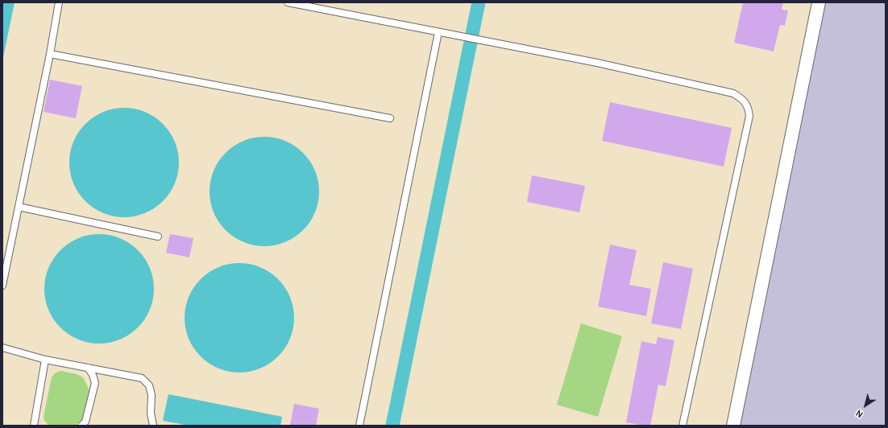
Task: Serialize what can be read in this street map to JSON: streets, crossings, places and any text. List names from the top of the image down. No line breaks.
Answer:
{"north":"bottom left"}
